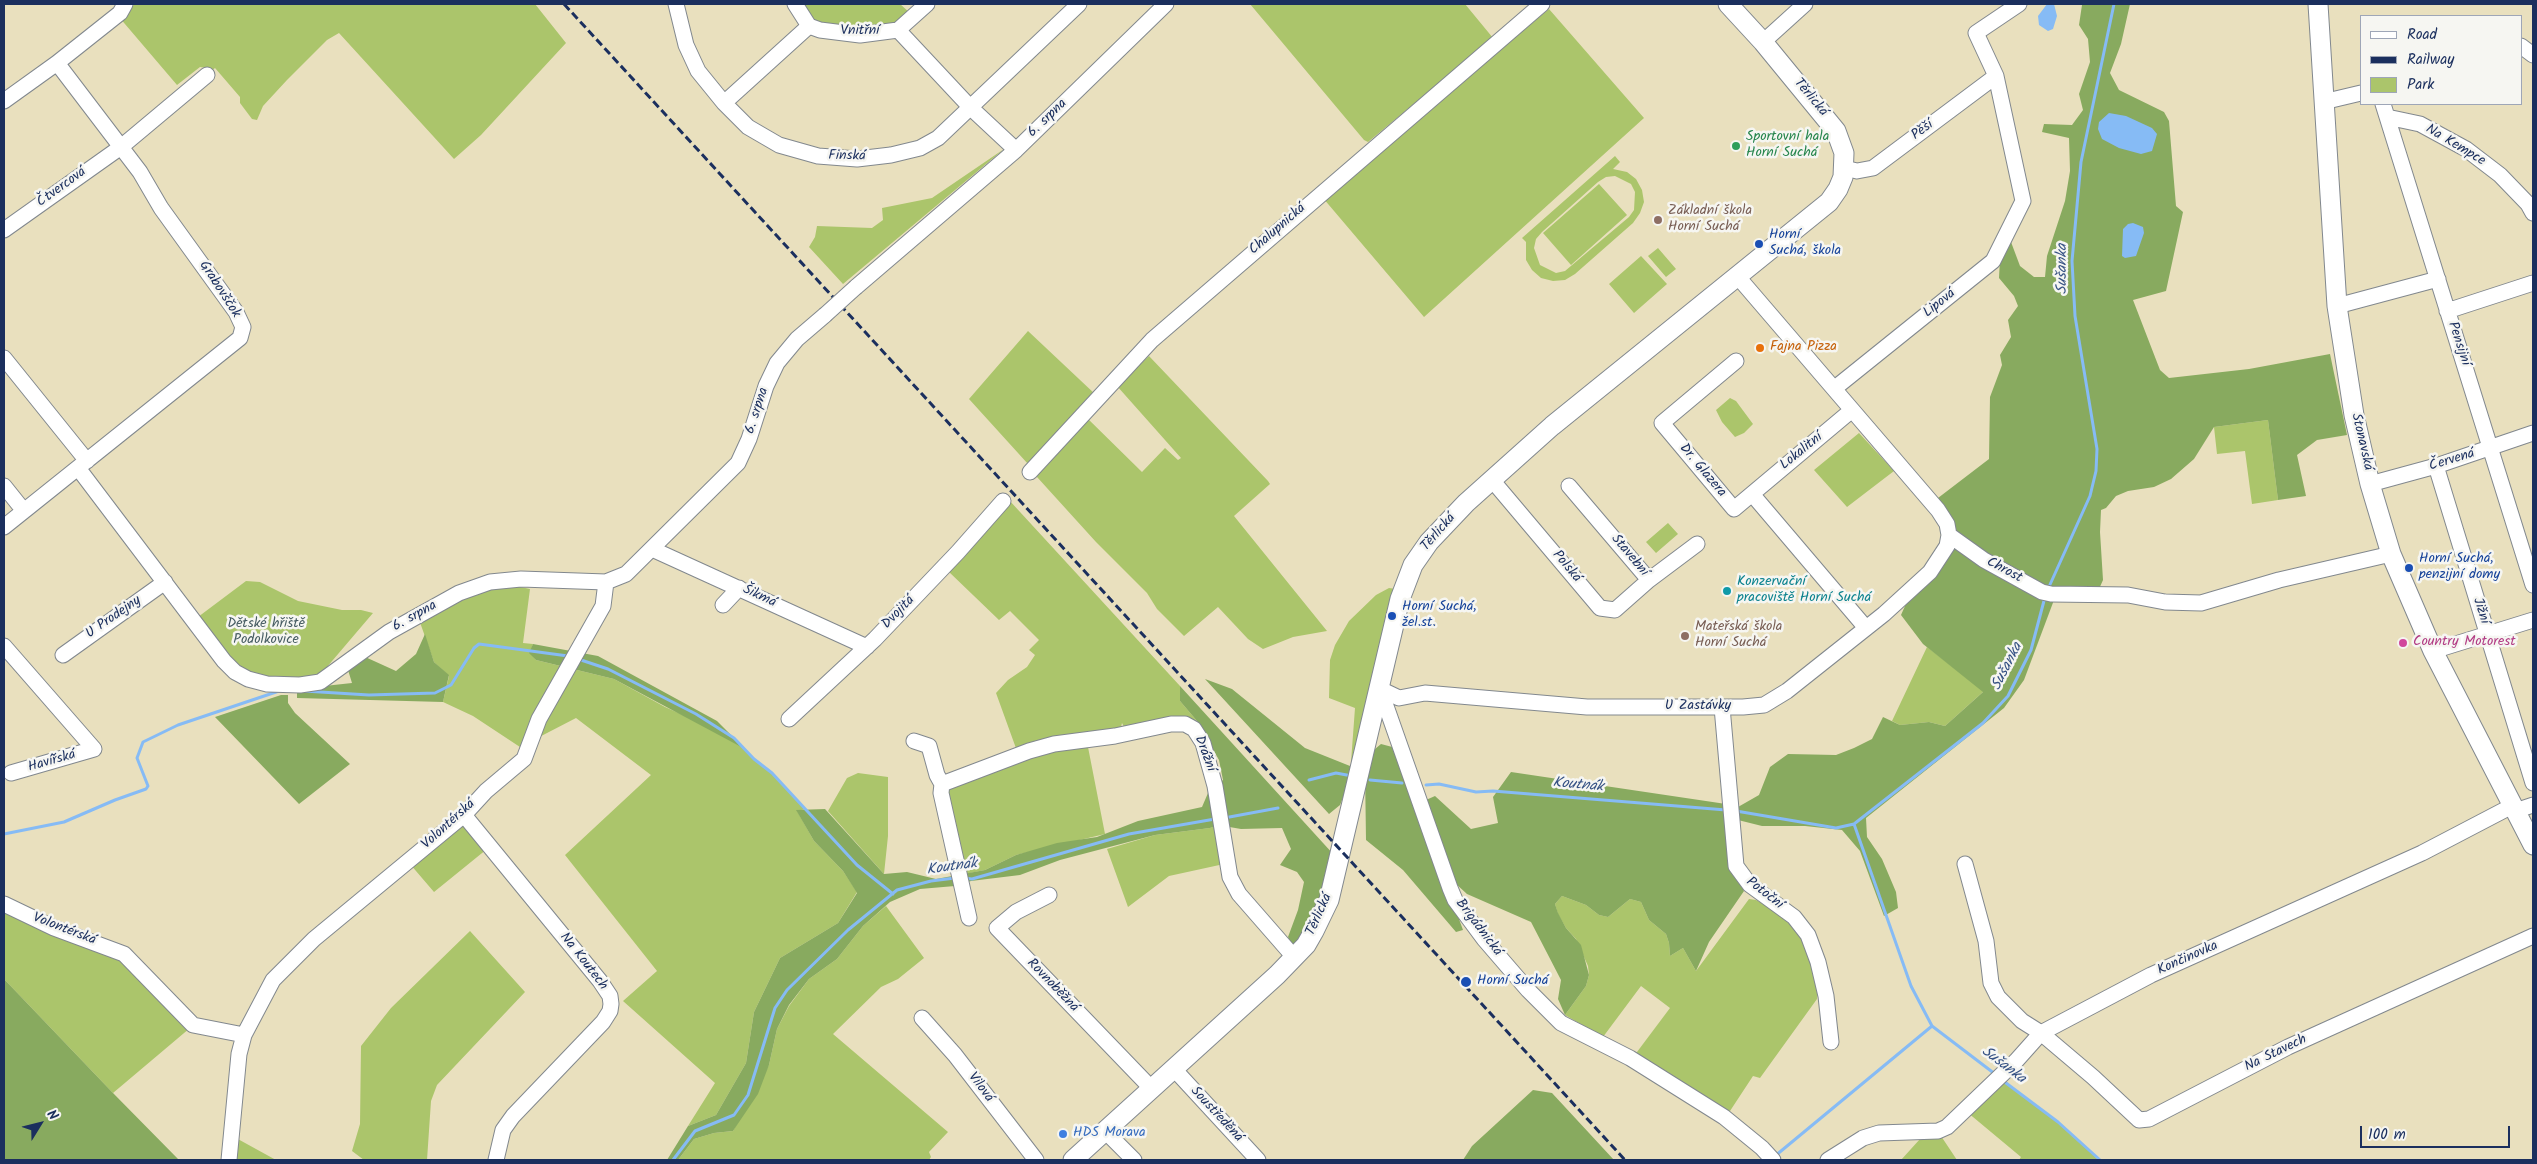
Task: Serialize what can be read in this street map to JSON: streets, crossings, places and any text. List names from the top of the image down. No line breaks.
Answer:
{"streets":{"main road":["Těrlická","Stonavská"],"street":["Vnitřní","6. srpna","Pěší","Na Kempce","Finská","Čtvercová","Chalupnická","Grabovščok","Lipová","Pensijní","Lokalitní","Červená","Dr. Glazera","Stavební","Polská","Chrost","Šikmá","Jižní","Dvojitá","U Prodejny","U Zastávky","Drážní","Havířská","Volontérská","Potoční","Brigádnická","Končinovka","Na Koutech","Rovnoběžná","Na Stavech","Vilová","Soustředěná"]},"crossings":[["Těrlická","Pěší"],["Těrlická","Polská"],["Těrlická","U Zastávky"],["Těrlická","Drážní"],["Těrlická","Brigádnická"],["Těrlická","Rovnoběžná"],["Těrlická","Soustředěná"],["6. srpna","Grabovščok"],["6. srpna","Šikmá"],["6. srpna","U Prodejny"],["6. srpna","Volontérská"],["Pěší","Lipová"],["Na Kempce","Pensijní"],["Čtvercová","Grabovščok"],["Pensijní","Červená"],["Stonavská","Červená"],["Stonavská","Chrost"],["Stonavská","Končinovka"],["Lokalitní","Dr. Glazera"],["Červená","Jižní"],["Stavební","Polská"],["Chrost","U Zastávky"],["Šikmá","Dvojitá"],["U Zastávky","Potoční"],["U Zastávky","Brigádnická"],["Volontérská","Na Koutech"],["Končinovka","Na Stavech"]],"water":["Sušanka","Koutnák"],"parks":["Dětské hřiště Podolkovice"],"places":["Sportovní hala Horní Suchá","Základní škola Horní Suchá","Horní Suchá, škola","Fajna Pizza","Horní Suchá, penzijní domy","Konzervační pracoviště Horní Suchá","Horní Suchá, žel.st.","Mateřská škola Horní Suchá","Country Motorest","Horní Suchá","HDS Morava"],"legend":["Road","Railway","Park"],"scale_bar":"100 m","north":"top right"}
